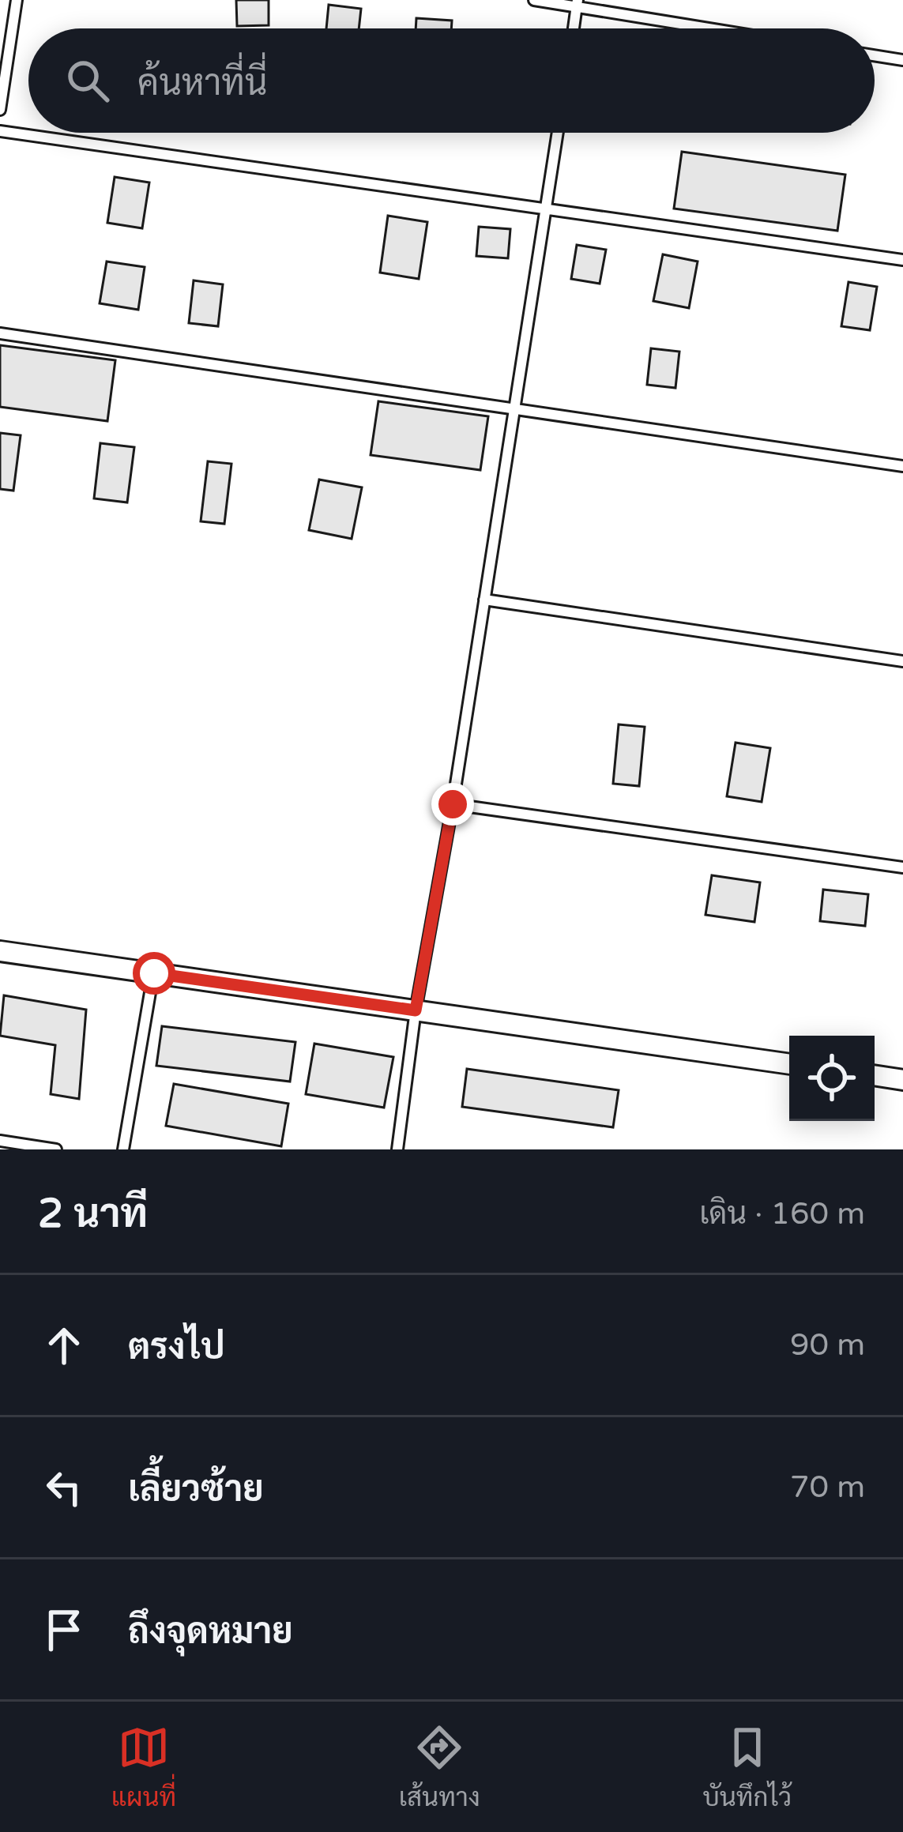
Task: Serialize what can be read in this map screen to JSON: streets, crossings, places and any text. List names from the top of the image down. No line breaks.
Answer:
{"page":{"search":"ค้นหาที่นี่","heading":["2 นาที","เดิน · 160 m"],"list":[["ตรงไป","90 m"],["เลี้ยวซ้าย","70 m"],"ถึงจุดหมาย"],"nav":["แผนที่","เส้นทาง","บันทึกไว้"]}}
